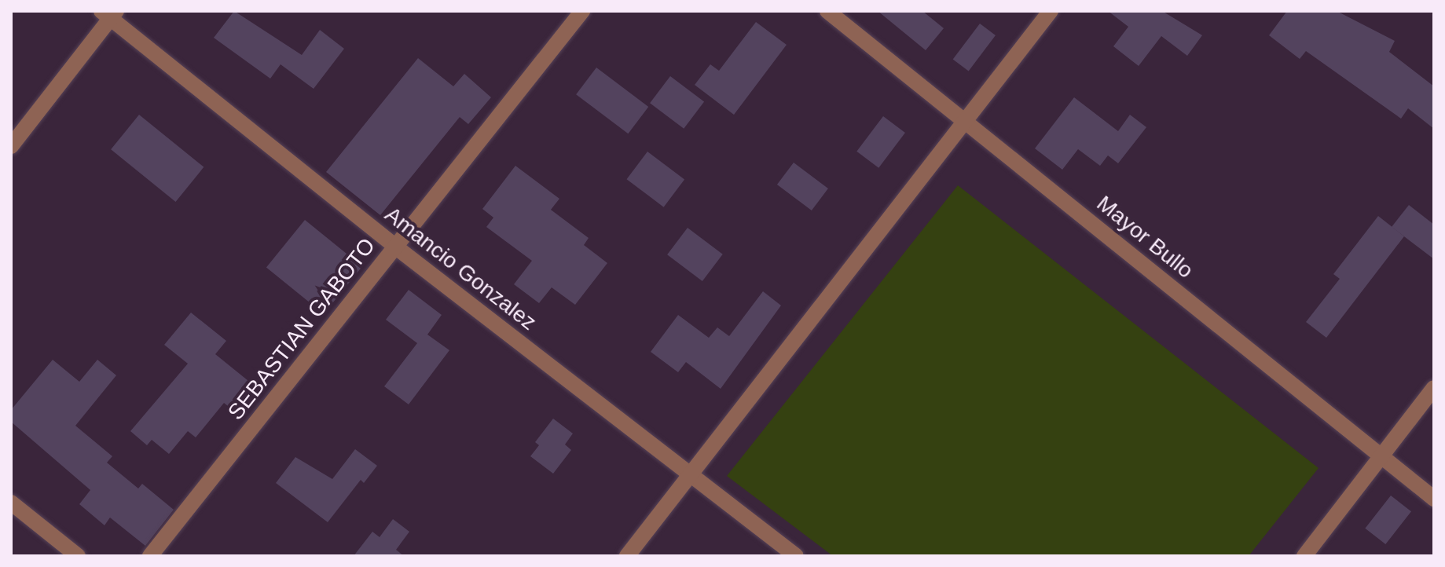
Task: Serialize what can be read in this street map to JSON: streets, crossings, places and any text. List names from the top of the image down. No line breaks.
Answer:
{"streets":{"street":["Mayor Bullo","Amancio Gonzalez","SEBASTIAN GABOTO"]},"crossings":[["Amancio Gonzalez","SEBASTIAN GABOTO"]]}
